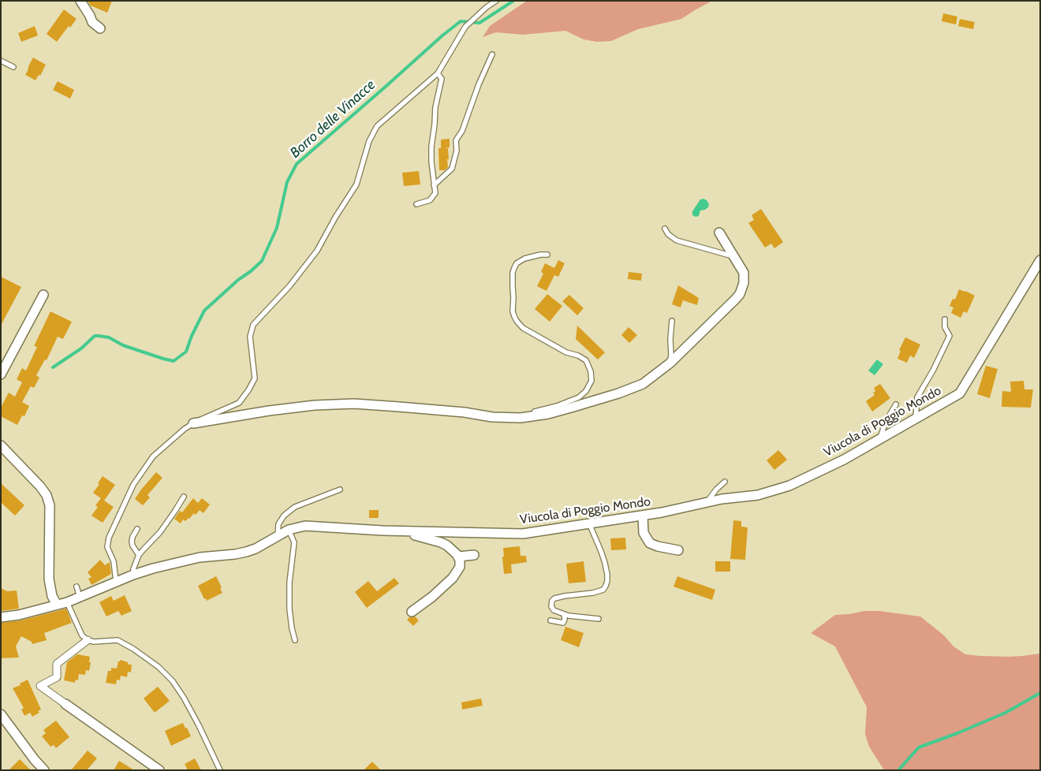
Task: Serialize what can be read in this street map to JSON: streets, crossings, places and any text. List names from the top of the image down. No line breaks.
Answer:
{"streets":{"street":["Viucola di Poggio Mondo"]},"water":["Borro delle Vinacce"]}
